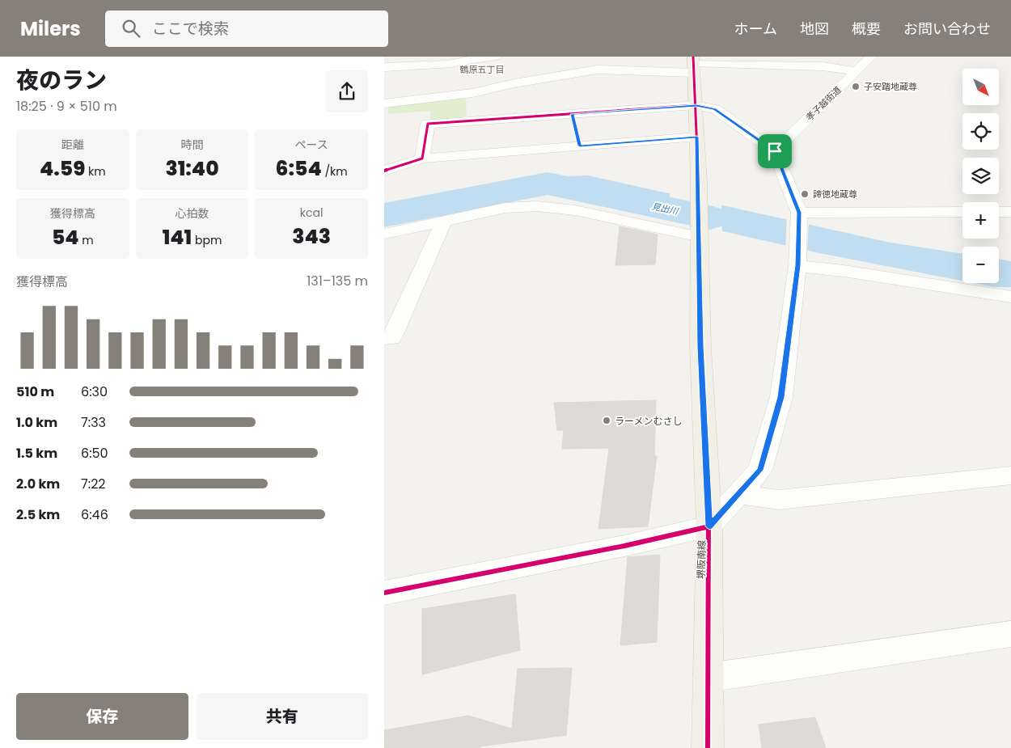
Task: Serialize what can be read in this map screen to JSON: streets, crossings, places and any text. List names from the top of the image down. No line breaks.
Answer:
{"streets":{"main road":["堺阪南線"],"street":["孝子越街道"]},"districts":["鶴原五丁目"],"water":["見出川"],"places":["子安踏地蔵尊","諦徳地蔵尊","ラーメンむさし"],"north":"bottom right","page":{"header":"Milers","search":"ここで検索","nav":["ホーム","地図","概要","お問い合わせ"],"heading":["夜のラン","18:25 · 9 × 510 m"],"map_buttons":["+","−"],"stats":[["距離","4.59 km"],["時間","31:40"],["ペース","6:54 /km"],["獲得標高","54 m"],["心拍数","141 bpm"],["kcal","343"]],"chart":["獲得標高","131–135 m"],"list":[{"name":"510 m","note":"6:30"},{"name":"1.0 km","note":"7:33"},{"name":"1.5 km","note":"6:50"},{"name":"2.0 km","note":"7:22"},{"name":"2.5 km","note":"6:46"}],"buttons":["保存","共有"]}}
